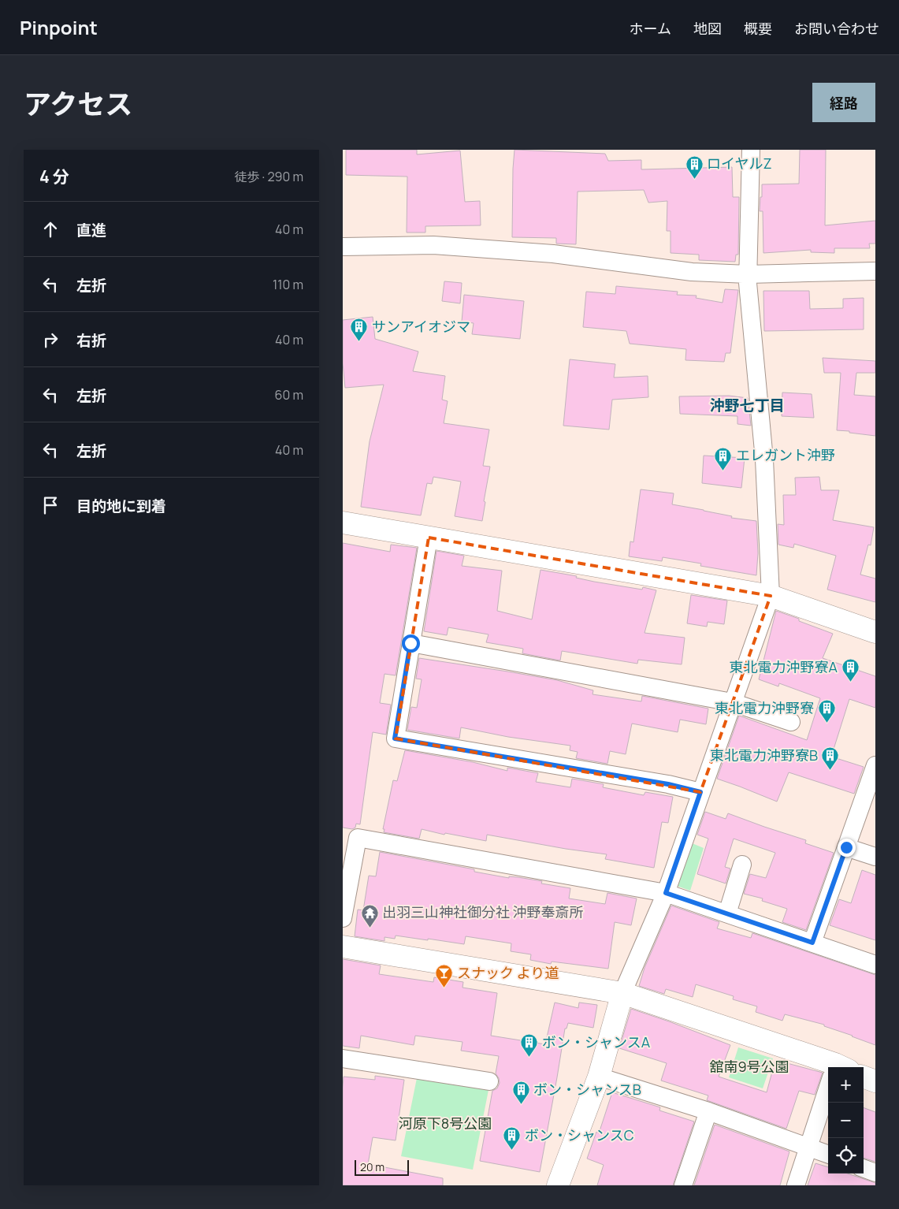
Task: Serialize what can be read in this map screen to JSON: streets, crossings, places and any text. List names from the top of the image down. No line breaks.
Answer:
{"districts":["沖野七丁目"],"parks":["舘南9号公園","河原下8号公園"],"places":{"building":["ロイヤルZ","サンアイオジマ","エレガント沖野","東北電力沖野寮A","東北電力沖野寮","東北電力沖野寮B","ボン・シャンスA","ボン・シャンスB","ボン・シャンスC"],"temple":["出羽三山神社御分社 沖野奉斎所"],"bar":["スナック より道"]},"scale_bar":"20 m","page":{"header":"Pinpoint","nav":["ホーム","地図","概要","お問い合わせ"],"title":"アクセス","buttons":"経路","heading":["4 分","徒歩 · 290 m"],"list":[["直進","40 m"],["左折","110 m"],["右折","40 m"],["左折","60 m"],["左折","40 m"],"目的地に到着"],"map_buttons":["+","−"],"scale":"20 m"}}
